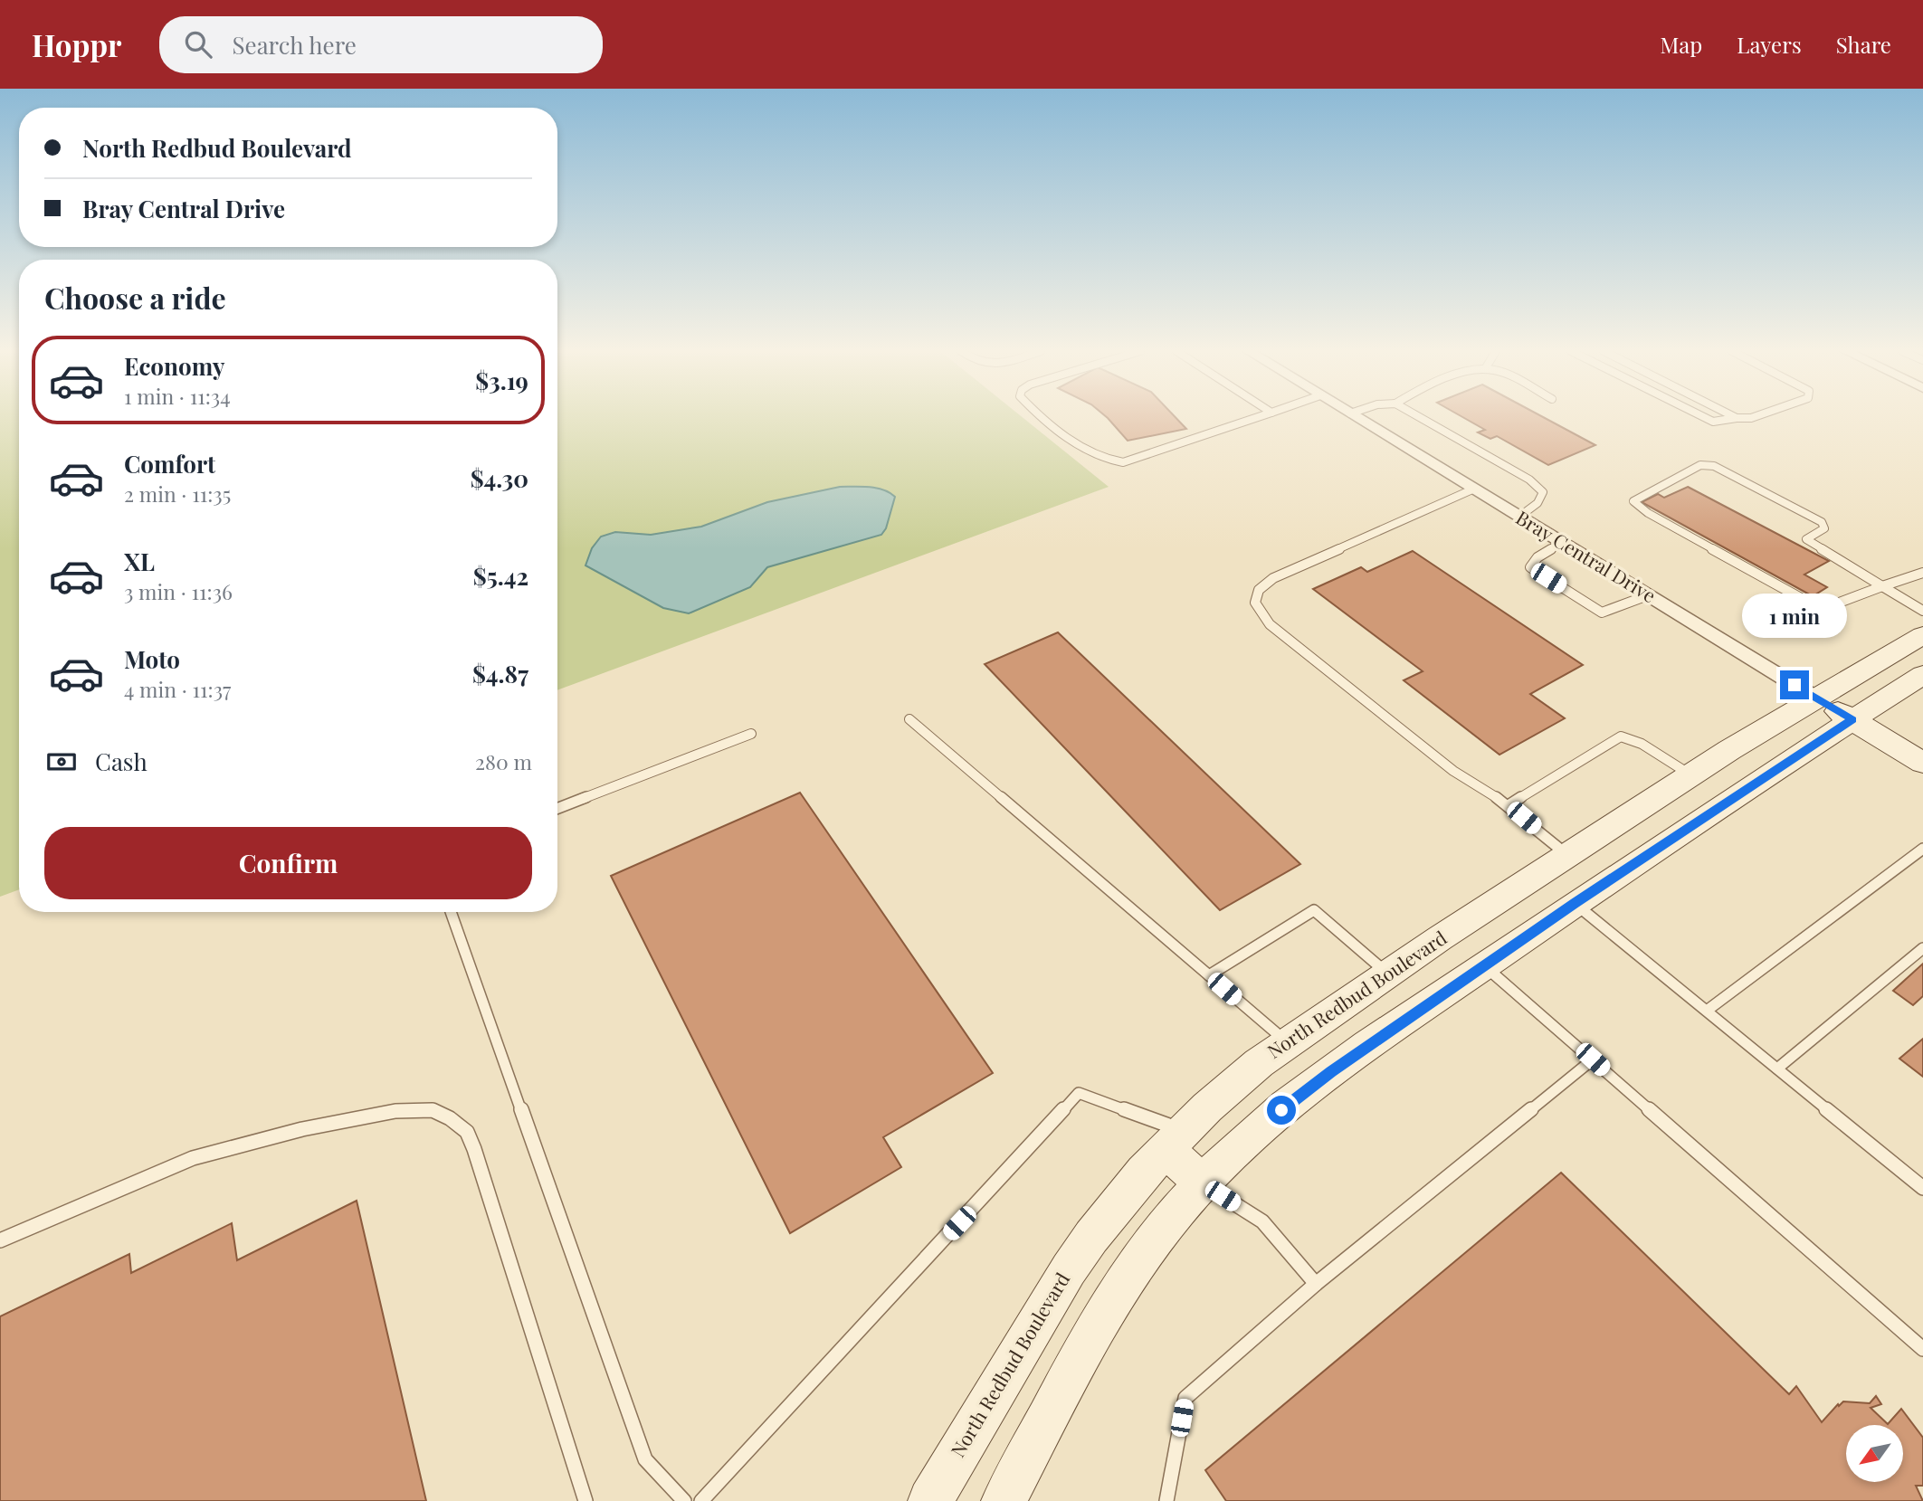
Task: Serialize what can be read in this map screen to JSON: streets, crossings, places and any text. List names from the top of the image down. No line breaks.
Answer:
{"streets":{"street":["Bray Central Drive","North Redbud Boulevard"]},"crossings":[["Bray Central Drive","North Redbud Boulevard"]],"north":"bottom left","page":{"header":"Hoppr","search":"Search here","nav":["Map","Layers","Share"],"banner":["North Redbud Boulevard","Bray Central Drive"],"heading":"Choose a ride","list":[{"name":"Economy","note":"1 min · 11:34","value":"$3.19"},{"name":"Comfort","note":"2 min · 11:35","value":"$4.30"},{"name":"XL","note":"3 min · 11:36","value":"$5.42"},{"name":"Moto","note":"4 min · 11:37","value":"$4.87"}],"bubble":"1 min","pay":["Cash","280 m"],"buttons":"Confirm"}}
